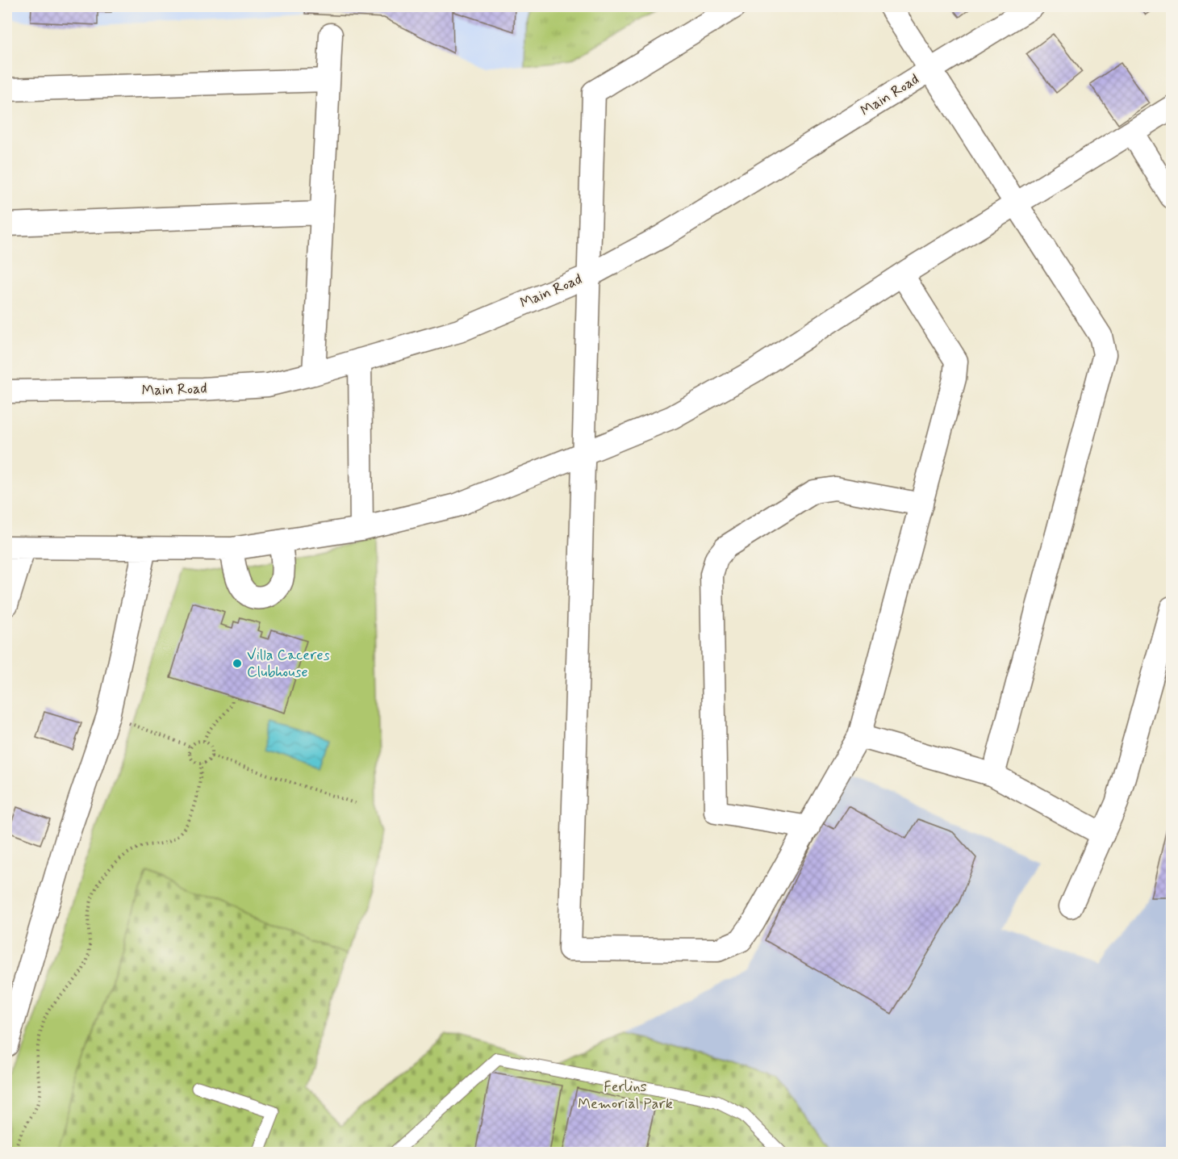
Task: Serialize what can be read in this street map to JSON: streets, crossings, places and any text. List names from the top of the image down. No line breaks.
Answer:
{"streets":{"street":["Main Road"]},"parks":["Ferlins Memorial Park"],"places":["Villa Caceres Clubhouse"]}
